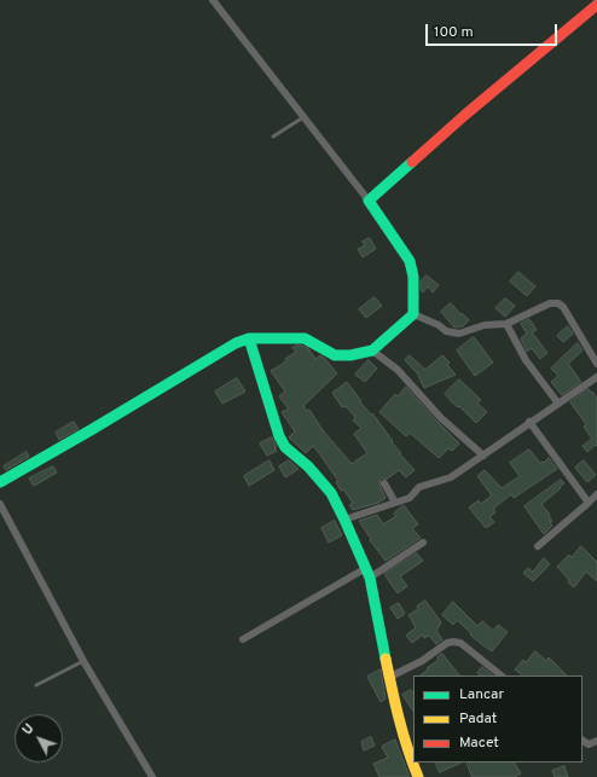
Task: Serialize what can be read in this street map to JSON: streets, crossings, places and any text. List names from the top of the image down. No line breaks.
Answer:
{"legend":["Lancar","Padat","Macet"],"scale_bar":"100 m","north":"top left"}
